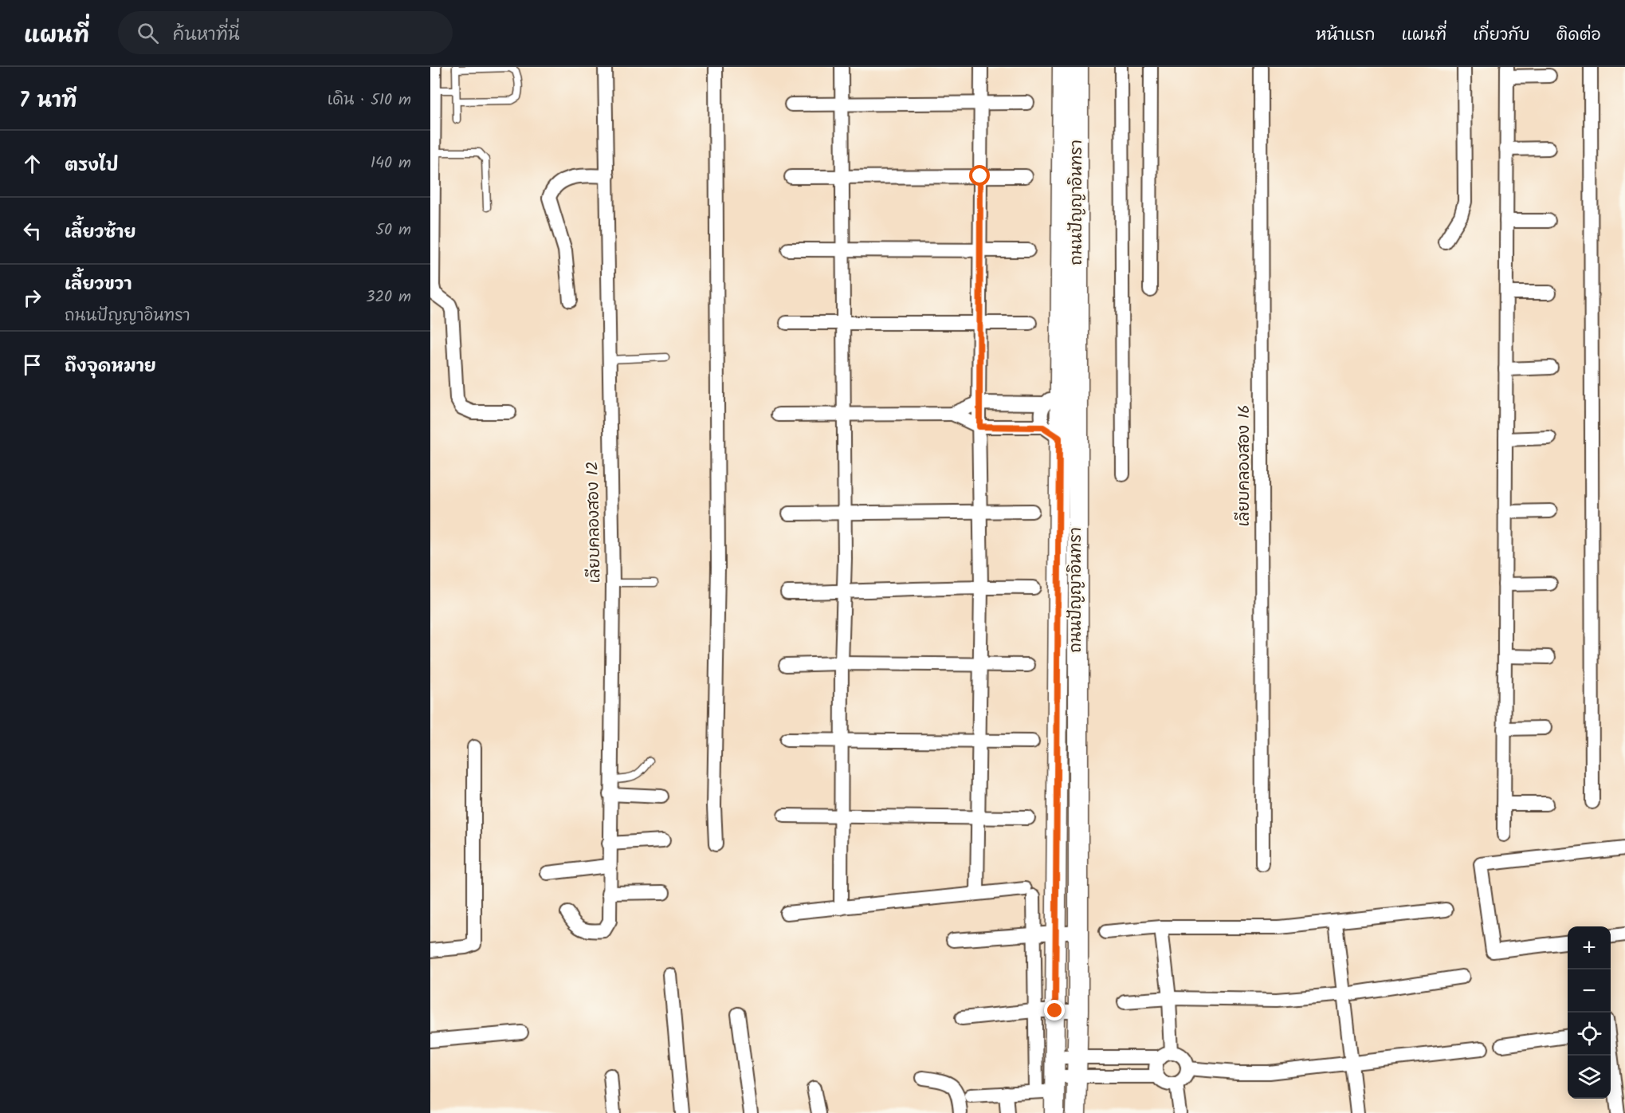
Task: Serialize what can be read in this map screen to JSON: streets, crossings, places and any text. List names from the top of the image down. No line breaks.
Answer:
{"streets":{"street":["ถนนปัญญาอินทรา","เลียบคลองสอง 16","เลียบคลองสอง 12"]},"page":{"header":"แผนที่","search":"ค้นหาที่นี่","nav":["หน้าแรก","แผนที่","เกี่ยวกับ","ติดต่อ"],"heading":["7 นาที","เดิน · 510 m"],"list":[["ตรงไป","140 m"],["เลี้ยวซ้าย","50 m"],["เลี้ยวขวา","ถนนปัญญาอินทรา","320 m"],"ถึงจุดหมาย"],"map_buttons":["+","−"]}}
